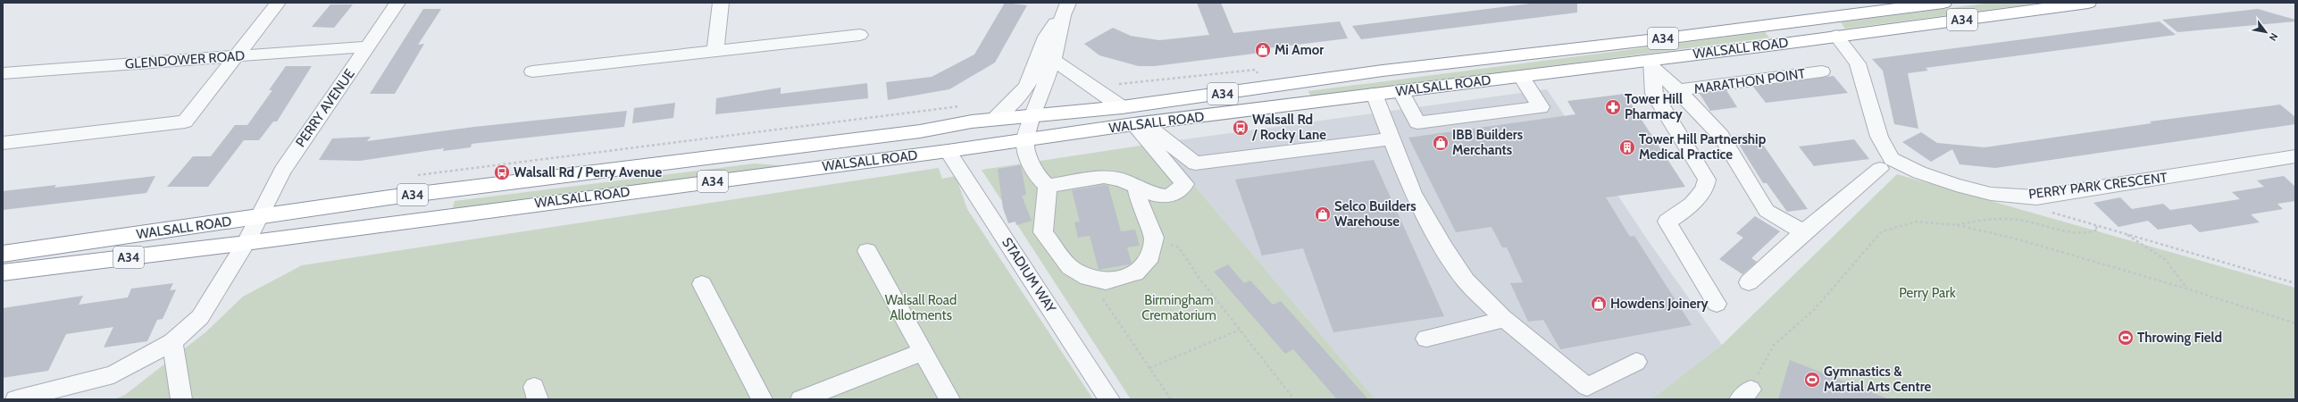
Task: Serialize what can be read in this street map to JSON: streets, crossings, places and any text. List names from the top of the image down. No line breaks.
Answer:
{"streets":{"highway":["A34","WALSALL ROAD"],"street":["GLENDOWER ROAD","MARATHON POINT","PERRY AVENUE","PERRY PARK CRESCENT","STADIUM WAY"]},"crossings":[["WALSALL ROAD","MARATHON POINT"],["WALSALL ROAD","PERRY AVENUE"],["WALSALL ROAD","PERRY PARK CRESCENT"],["WALSALL ROAD","STADIUM WAY"],["GLENDOWER ROAD","PERRY AVENUE"]],"parks":["Perry Park","Walsall Road Allotments","Birmingham Crematorium"],"places":{"shop":["Mi Amor","IBB Builders Merchants","Selco Builders Warehouse","Howdens Joinery"],"pharmacy":["Tower Hill Pharmacy"],"bus stop":["Walsall Rd / Rocky Lane","Walsall Rd / Perry Avenue"],"building":["Tower Hill Partnership Medical Practice"],"sports":["Throwing Field","Gymnastics & Martial Arts Centre"]},"north":"bottom right"}
